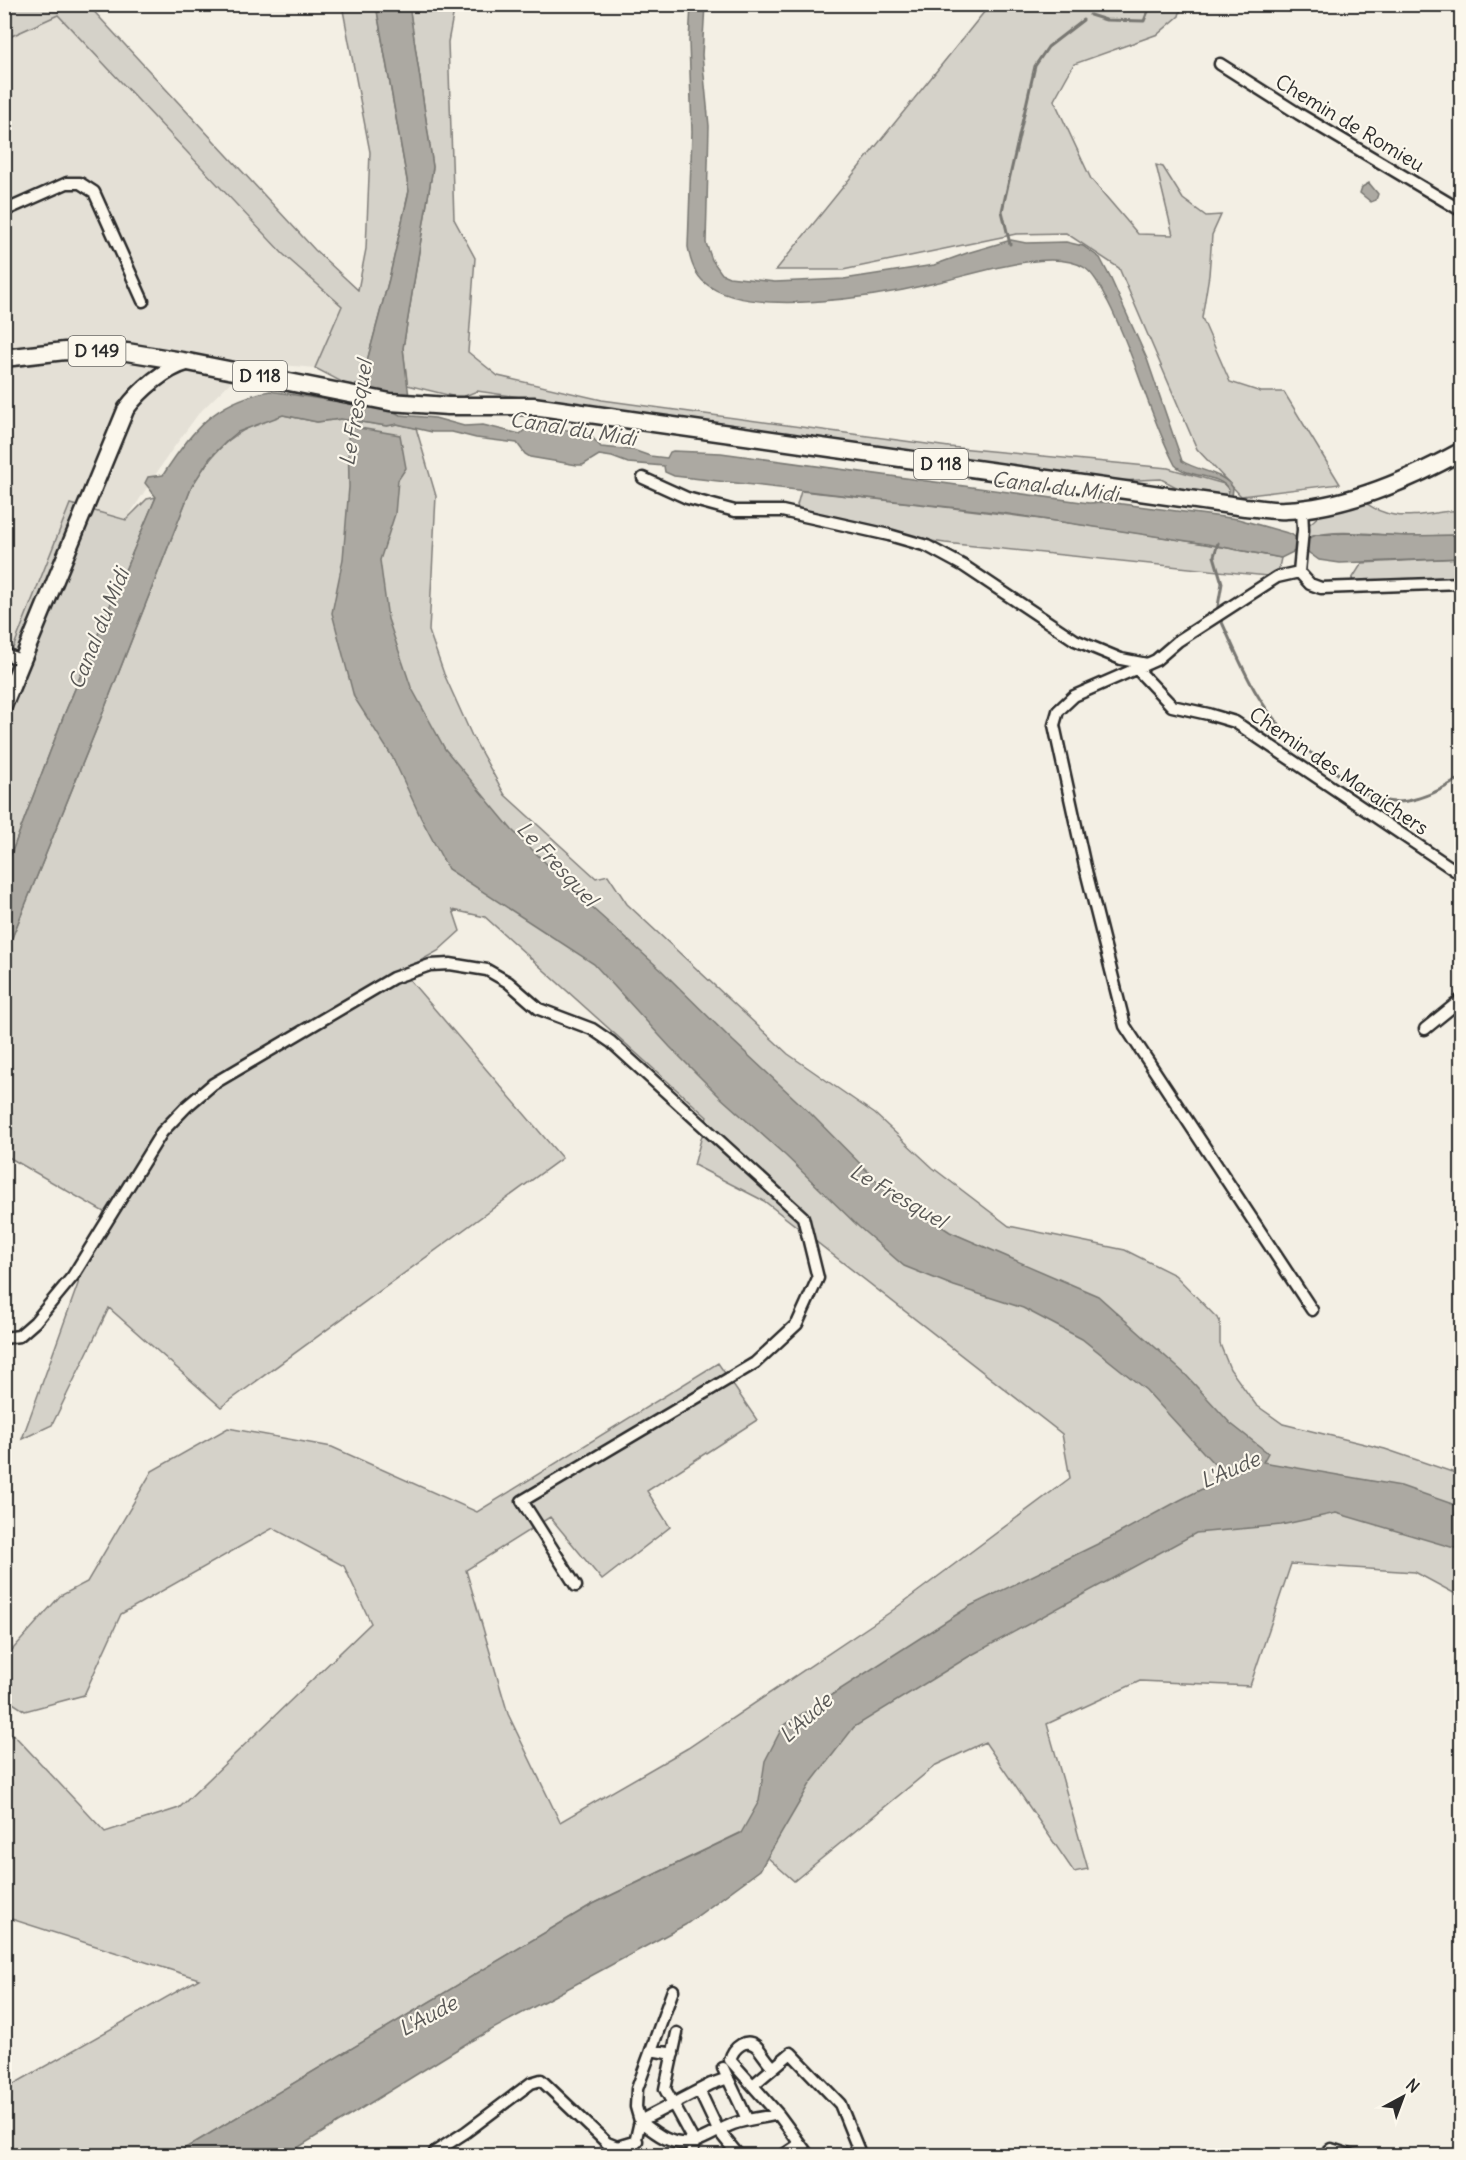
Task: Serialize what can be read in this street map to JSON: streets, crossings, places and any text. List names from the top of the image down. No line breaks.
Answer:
{"streets":{"main road":["D 149","D 118"],"street":["Chemin de Romieu","Chemin des Maraichers"]},"crossings":[["D 149","D 118"]],"water":["Le Fresquel","Canal du Midi","L'Aude"],"north":"top right"}
